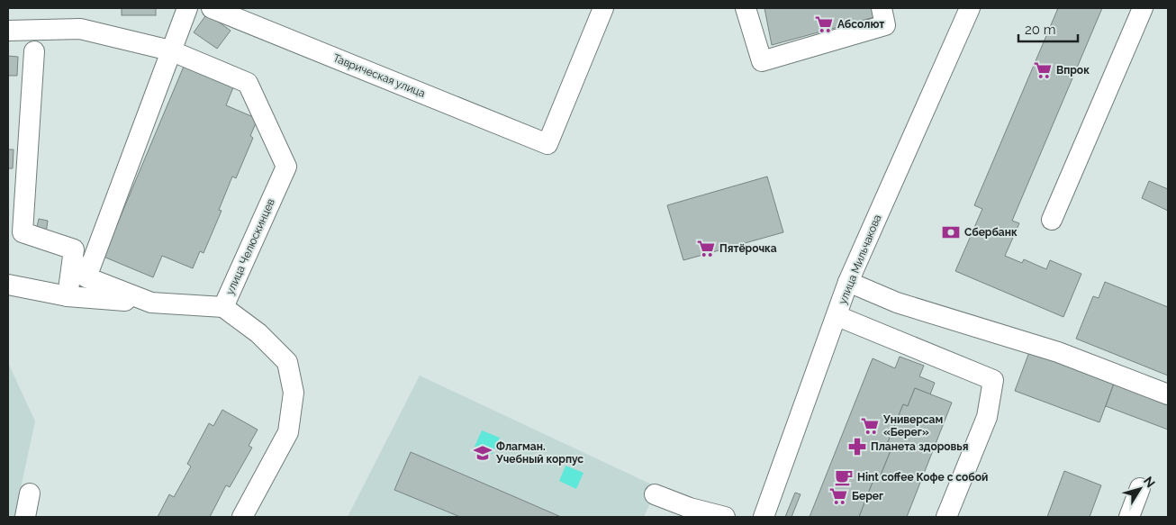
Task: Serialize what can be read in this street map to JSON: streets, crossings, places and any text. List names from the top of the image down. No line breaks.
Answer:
{"streets":{"street":["Таврическая улица","улица Челюскинцев","улица Мильчакова"]},"places":{"supermarket":["Абсолют","Впрок","Пятёрочка","Универсам «Берег»","Берег"],"bank":["Сбербанк"],"pharmacy":["Планета здоровья"],"school or university":["Флагман. Учебный корпус"],"cafe":["Hint coffee Кофе с собой"]},"scale_bar":"20 m","north":"top right"}
